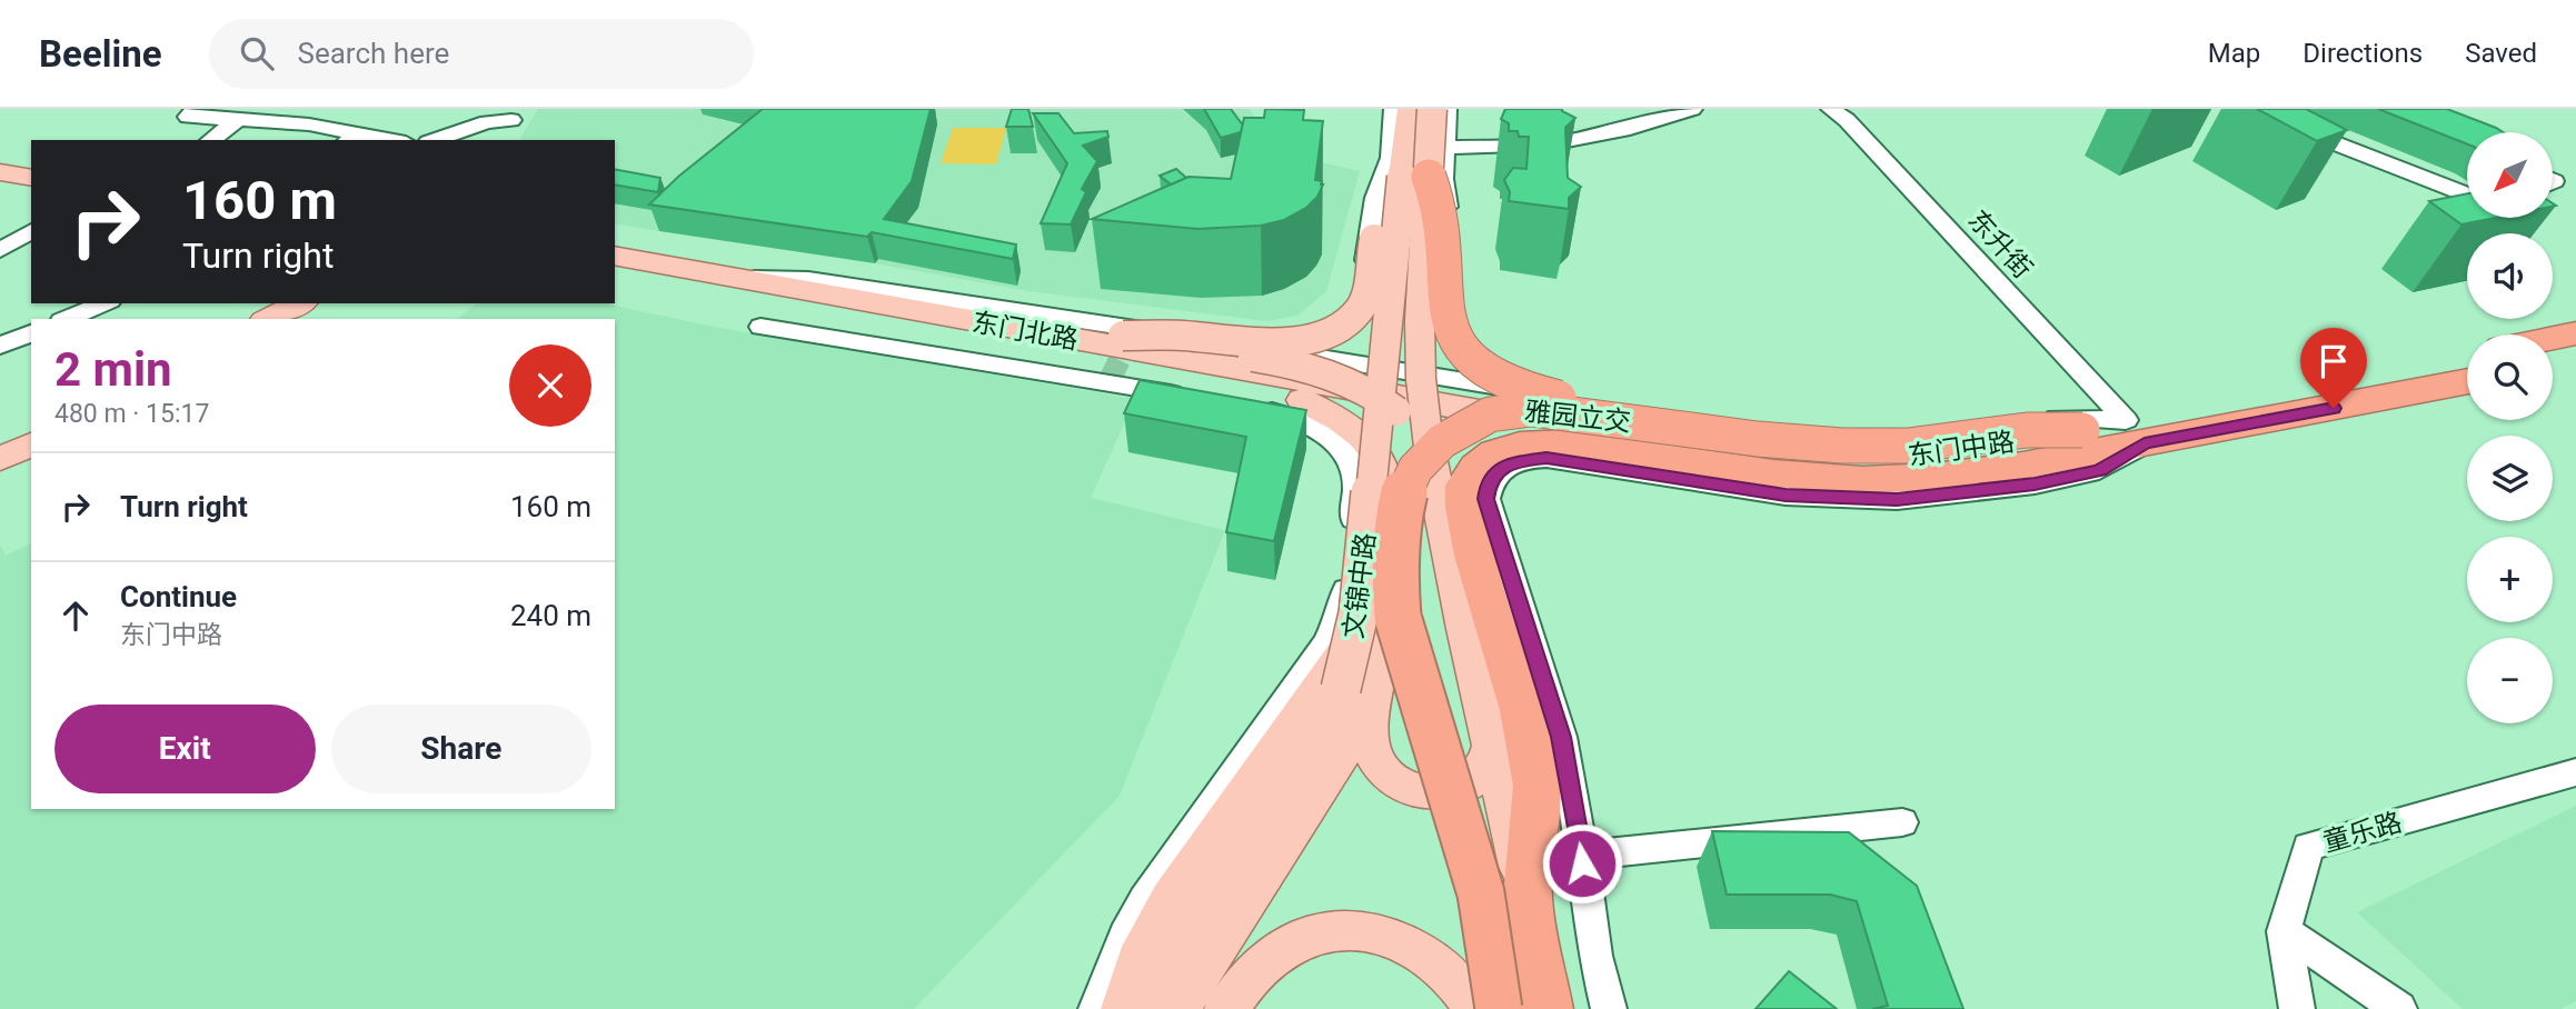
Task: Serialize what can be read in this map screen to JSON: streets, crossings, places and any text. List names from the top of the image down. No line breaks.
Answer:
{"streets":{"highway":["雅园立交","东门中路","文锦中路"],"main road":["东门北路"],"street":["东升街","童乐路"]},"crossings":[["东升街","东门中路"],["东门北路","东门中路"],["雅园立交","东门中路"],["雅园立交","文锦中路"]],"north":"bottom left","page":{"header":"Beeline","search":"Search here","nav":["Map","Directions","Saved"],"map_buttons":["+","−"],"turn":["160 m","Turn right"],"heading":["2 min","480 m · 15:17"],"list":[{"name":"Turn right","value":"160 m"},{"name":"Continue","note":"东门中路","value":"240 m"}],"buttons":["Exit","Share"]}}
